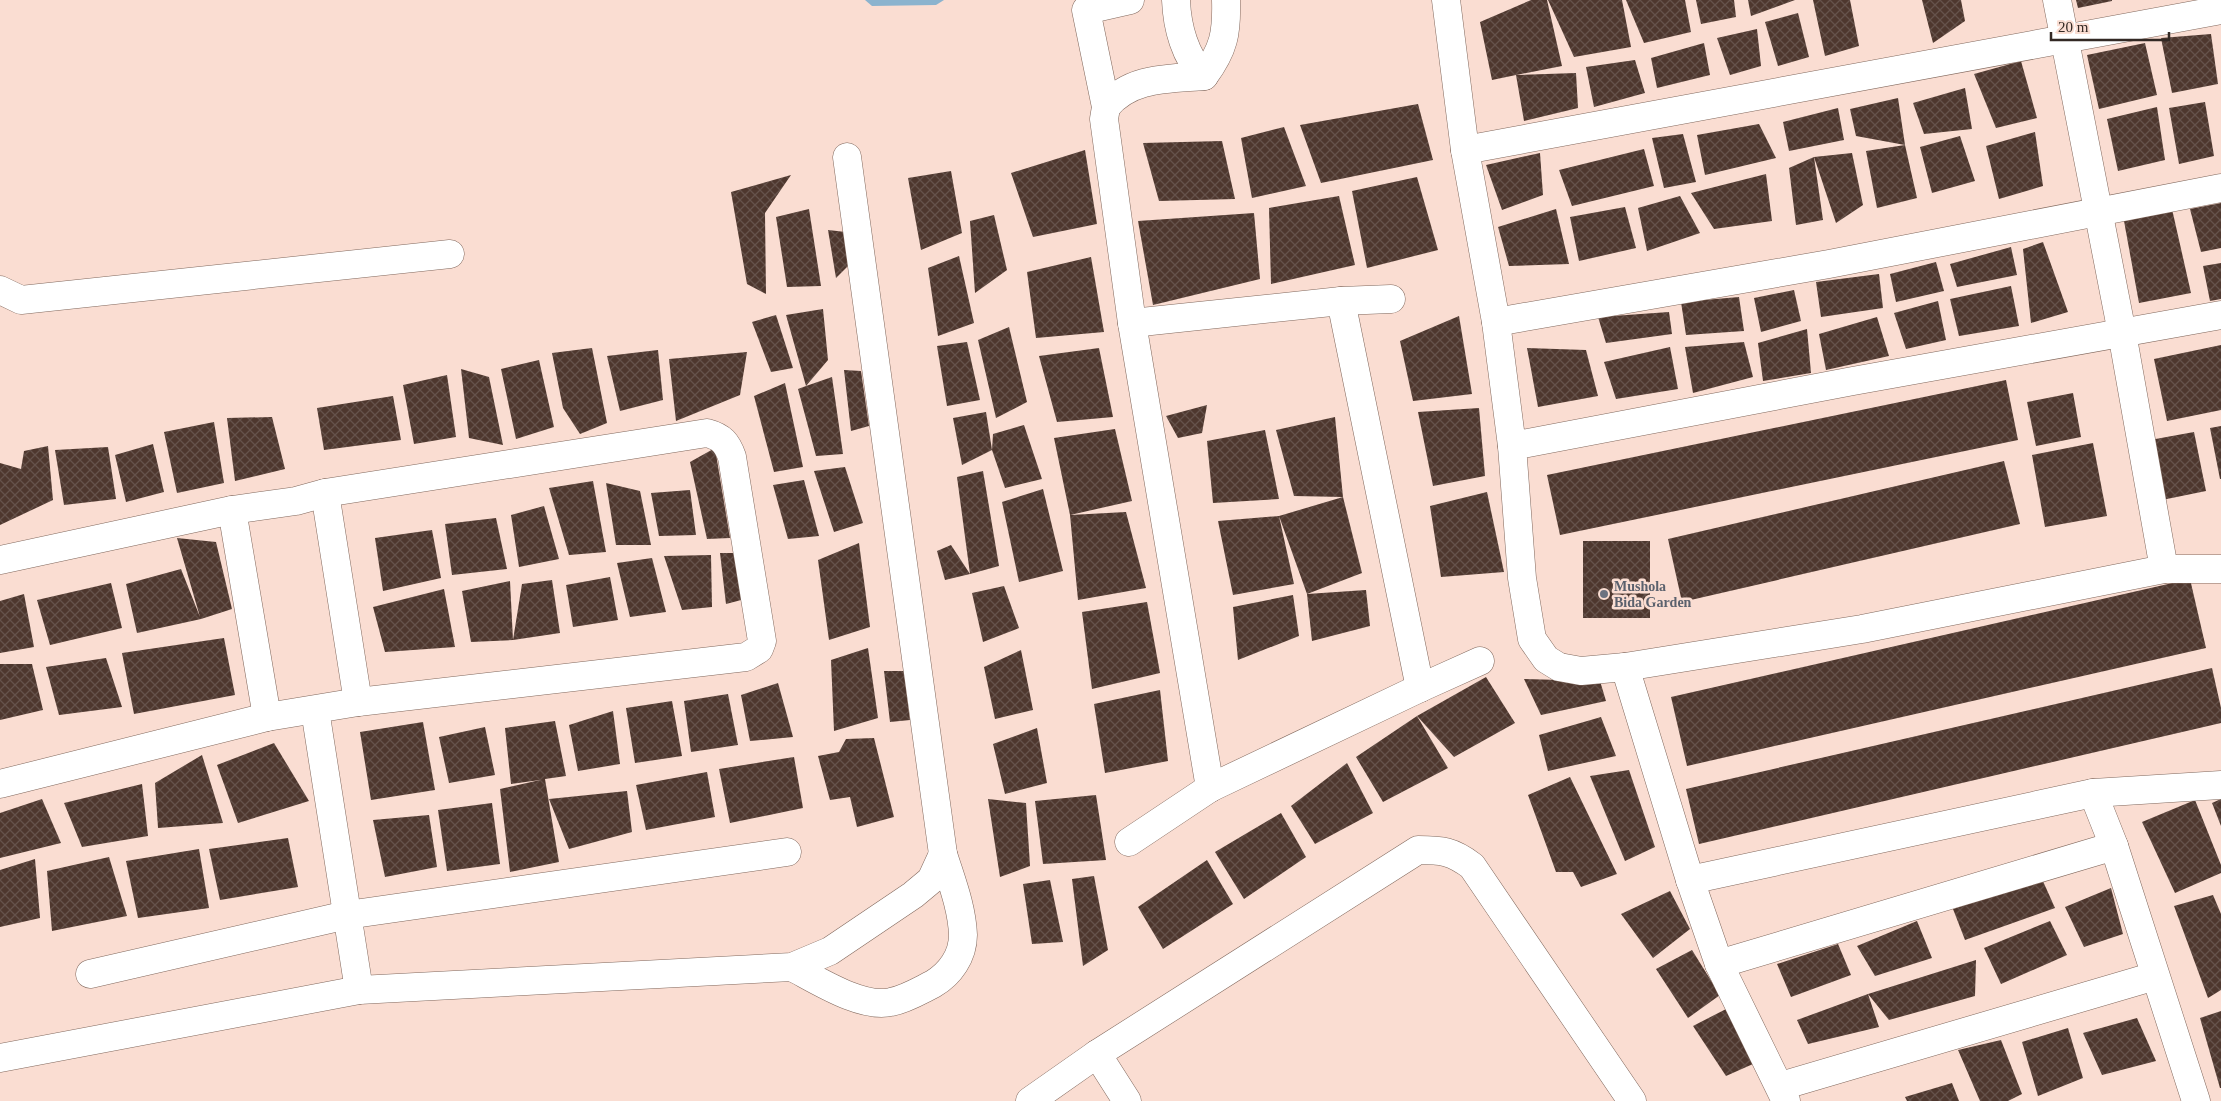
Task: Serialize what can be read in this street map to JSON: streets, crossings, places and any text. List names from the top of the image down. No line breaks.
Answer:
{"places":["Mushola Bida Garden"],"scale_bar":"20 m"}
